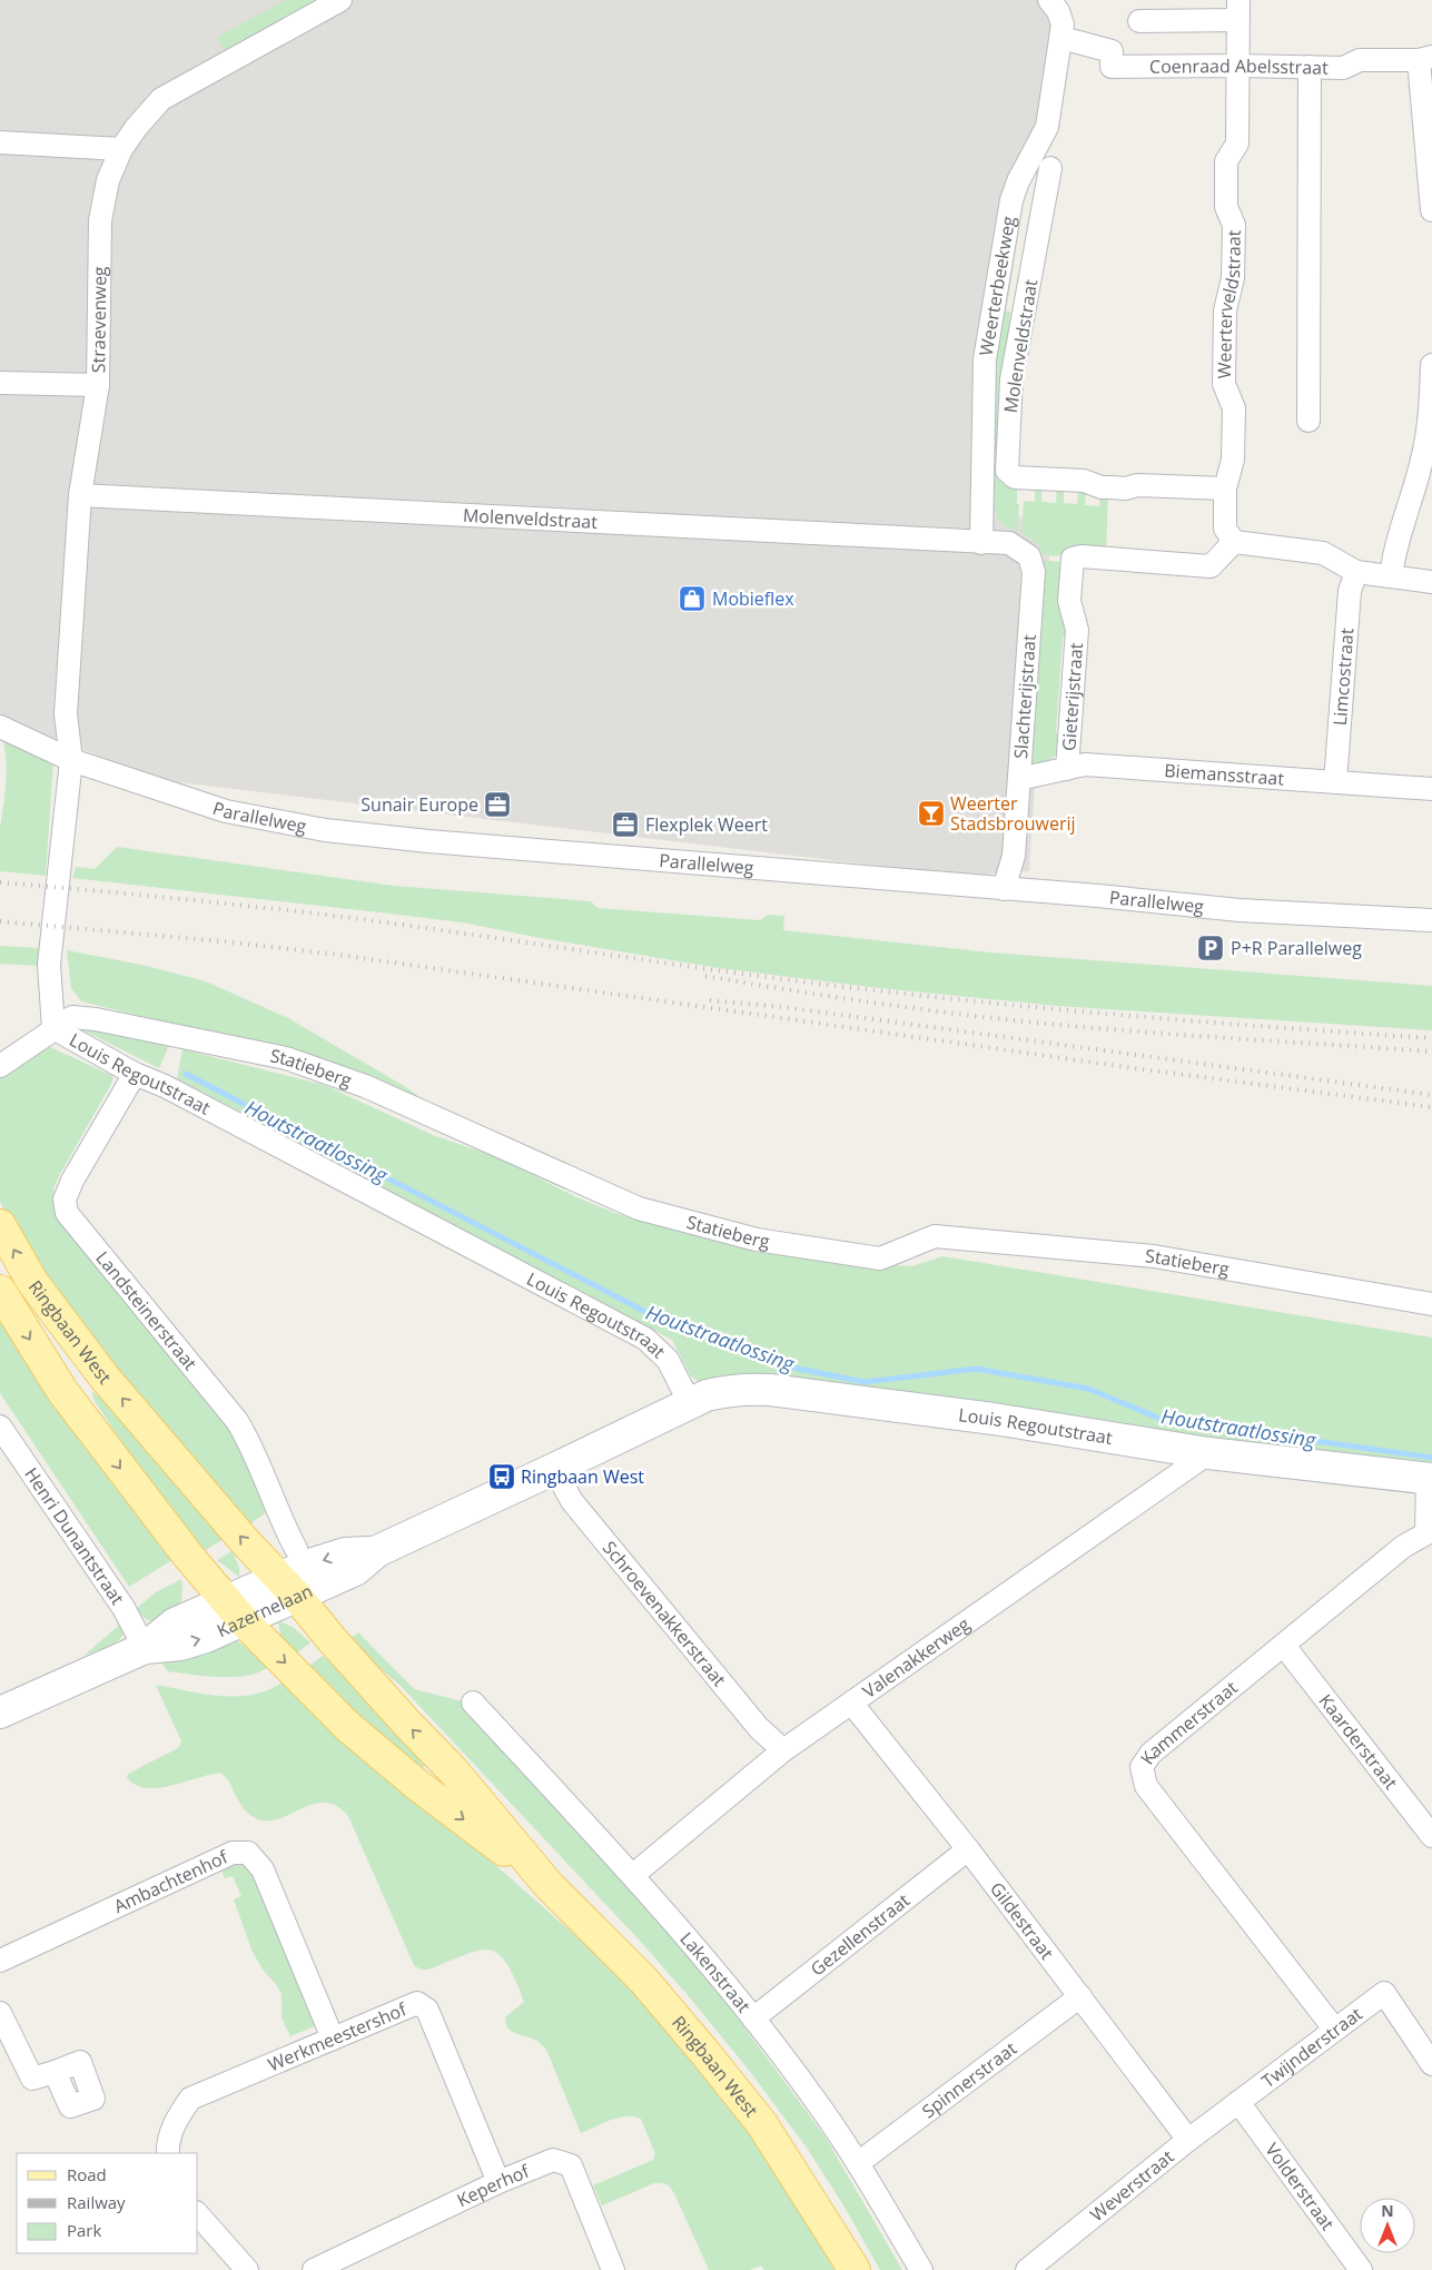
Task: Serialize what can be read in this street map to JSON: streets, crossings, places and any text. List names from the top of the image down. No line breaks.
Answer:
{"streets":{"main road":["Ringbaan West"],"street":["Coenraad Abelsstraat","Weerterbeekweg","Weerterveldstraat","Straevenweg","Molenveldstraat","Limcostraat","Slachterijstraat","Gieterijstraat","Biemansstraat","Parallelweg","Statieberg","Louis Regoutstraat","Landsteinerstraat","Henri Dunantstraat","Kazernelaan","Schroevenakkerstraat","Valenakkerweg","Kammerstraat","Kaarderstraat","Ambachtenhof","Gildestraat","Gezellenstraat","Lakenstraat","Werkmeestershof","Twijnderstraat","Spinnerstraat","Weverstraat","Keperhof","Volderstraat"]},"crossings":[["Coenraad Abelsstraat","Weerterbeekweg"],["Coenraad Abelsstraat","Weerterveldstraat"],["Weerterbeekweg","Molenveldstraat"],["Weerterbeekweg","Slachterijstraat"],["Weerterveldstraat","Molenveldstraat"],["Weerterveldstraat","Gieterijstraat"],["Straevenweg","Molenveldstraat"],["Straevenweg","Parallelweg"],["Straevenweg","Louis Regoutstraat"],["Molenveldstraat","Slachterijstraat"],["Limcostraat","Biemansstraat"],["Slachterijstraat","Biemansstraat"],["Slachterijstraat","Parallelweg"],["Gieterijstraat","Biemansstraat"],["Parallelweg","Louis Regoutstraat"],["Statieberg","Louis Regoutstraat"],["Louis Regoutstraat","Landsteinerstraat"],["Louis Regoutstraat","Kazernelaan"],["Louis Regoutstraat","Valenakkerweg"],["Louis Regoutstraat","Kammerstraat"],["Ringbaan West","Kazernelaan"],["Henri Dunantstraat","Kazernelaan"],["Kazernelaan","Schroevenakkerstraat"],["Schroevenakkerstraat","Valenakkerweg"],["Valenakkerweg","Gildestraat"],["Valenakkerweg","Lakenstraat"],["Kammerstraat","Kaarderstraat"],["Kammerstraat","Twijnderstraat"],["Ambachtenhof","Werkmeestershof"],["Gildestraat","Gezellenstraat"],["Gildestraat","Spinnerstraat"],["Gildestraat","Weverstraat"],["Gezellenstraat","Lakenstraat"],["Lakenstraat","Spinnerstraat"],["Werkmeestershof","Keperhof"],["Twijnderstraat","Weverstraat"],["Twijnderstraat","Volderstraat"],["Weverstraat","Volderstraat"]],"water":["Houtstraatlossing"],"places":{"shop":["Mobieflex"],"office":["Sunair Europe","Flexplek Weert"],"bar":["Weerter Stadsbrouwerij"],"parking":["P+R Parallelweg"],"bus stop":["Ringbaan West"]},"legend":["Road","Railway","Park"],"north":"top"}
